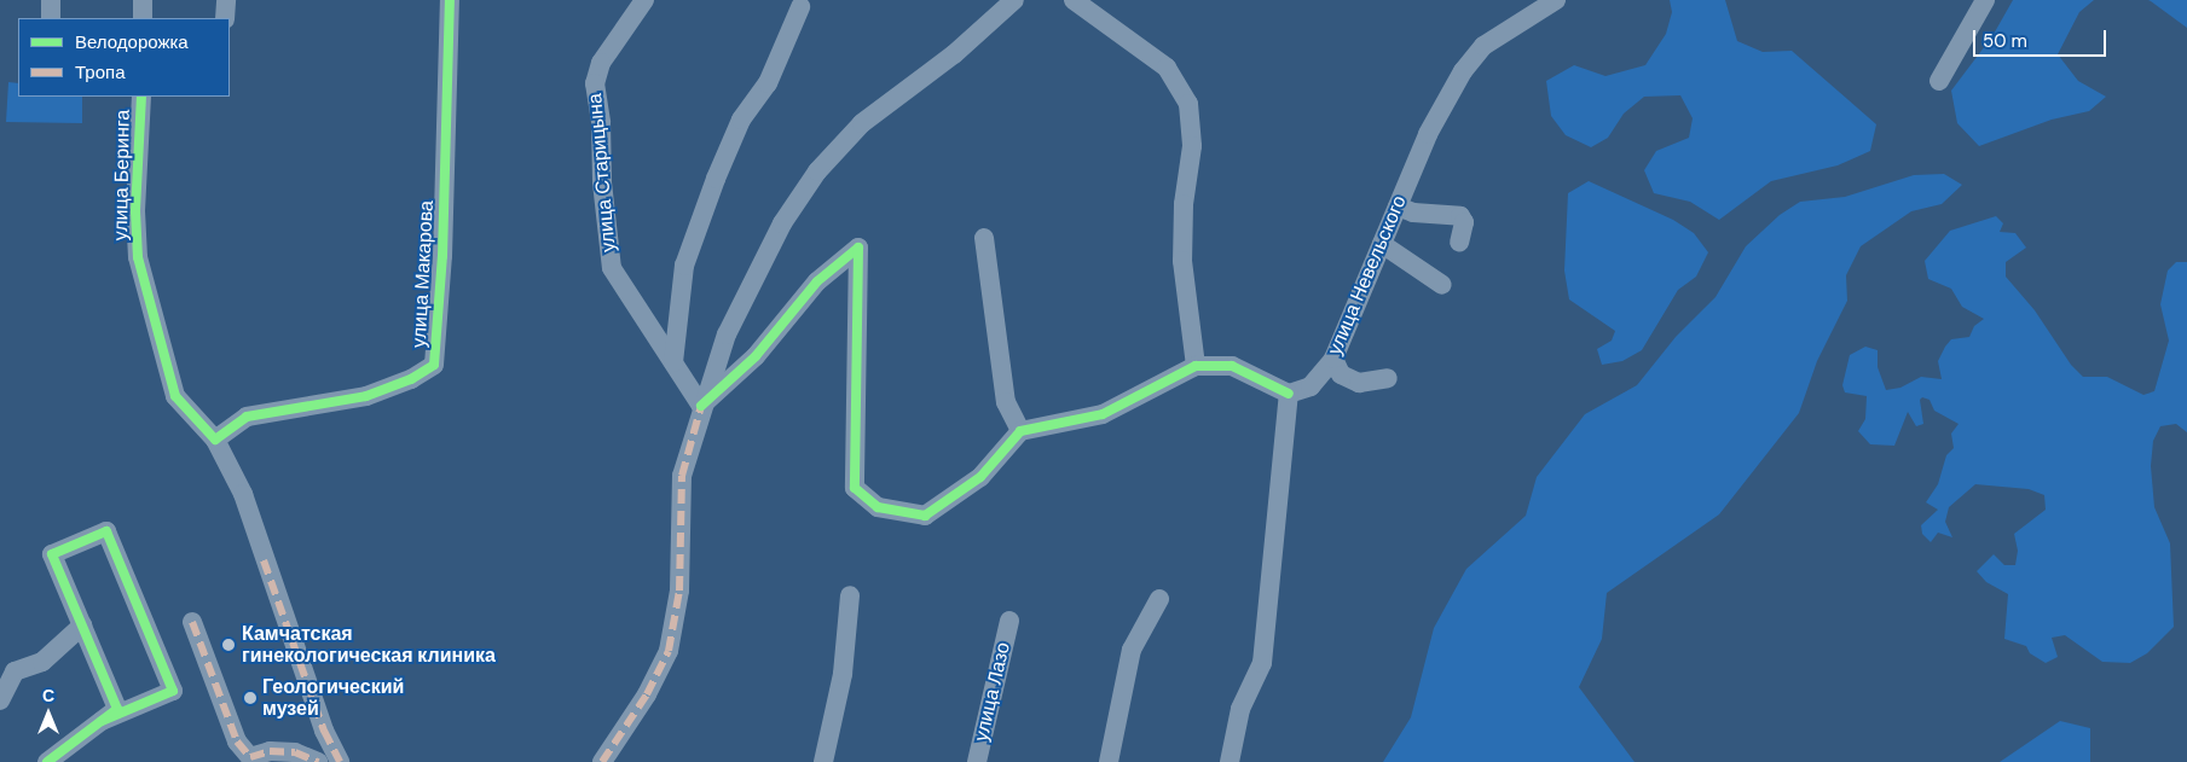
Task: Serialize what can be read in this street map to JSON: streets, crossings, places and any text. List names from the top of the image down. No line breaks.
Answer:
{"streets":{"street":["улица Старицына","улица Беринга","улица Макарова","улица Невельского","улица Лазо"]},"crossings":[["улица Беринга","улица Макарова"]],"places":["Камчатская гинекологическая клиника","Геологический музей"],"legend":["Велодорожка","Тропа"],"scale_bar":"50 m","north":"top"}
